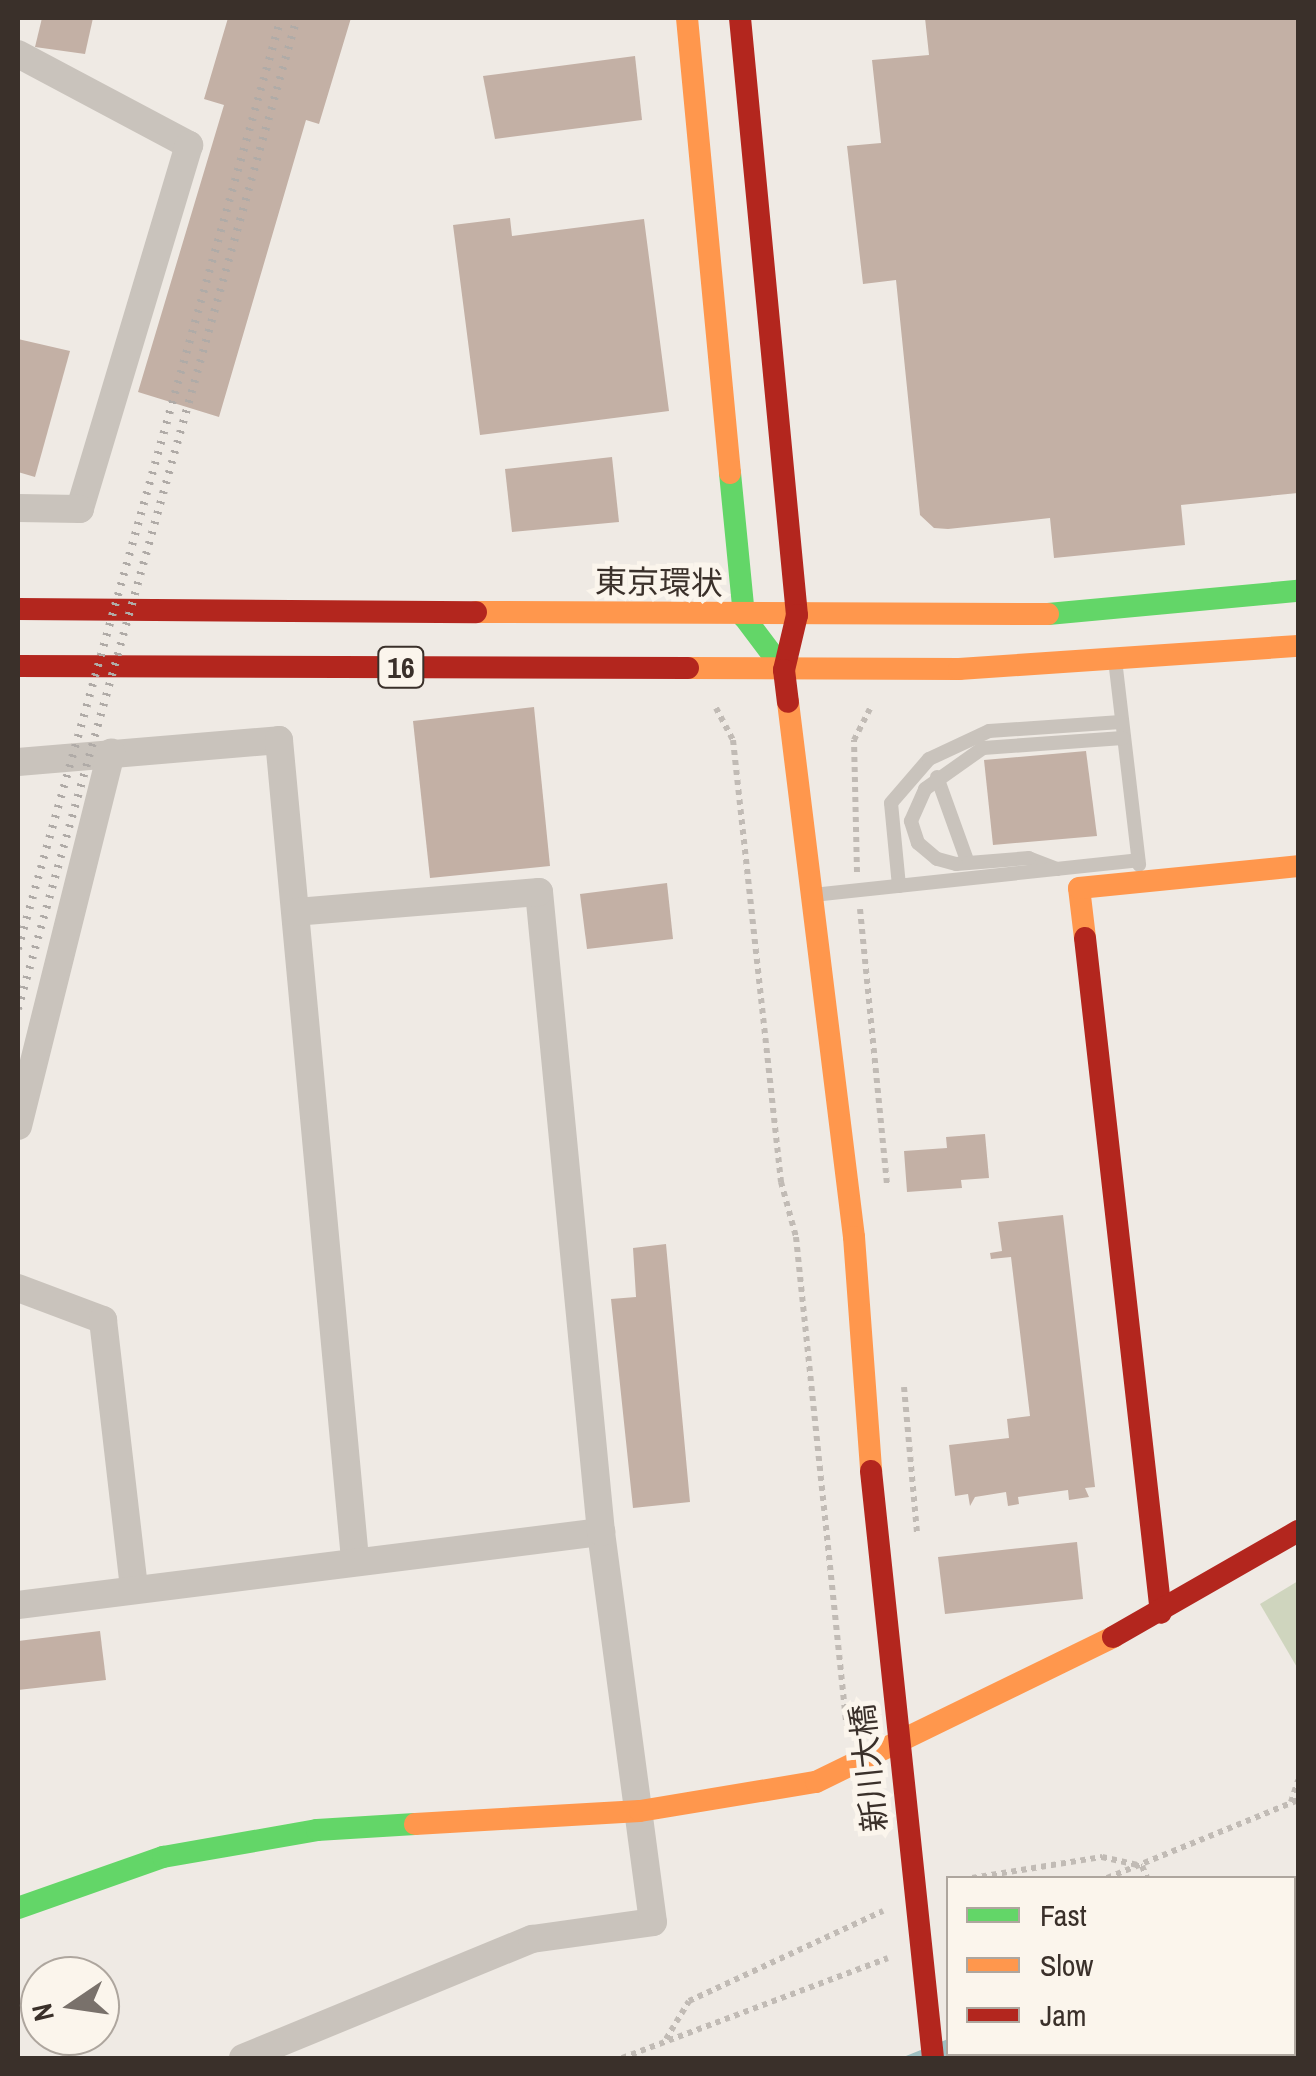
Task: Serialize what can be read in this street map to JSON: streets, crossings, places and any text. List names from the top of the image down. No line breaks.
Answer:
{"streets":{"main road":["東京環状","16","新川大橋"]},"crossings":[["16","新川大橋"]],"legend":["Fast","Slow","Jam"],"north":"left"}
